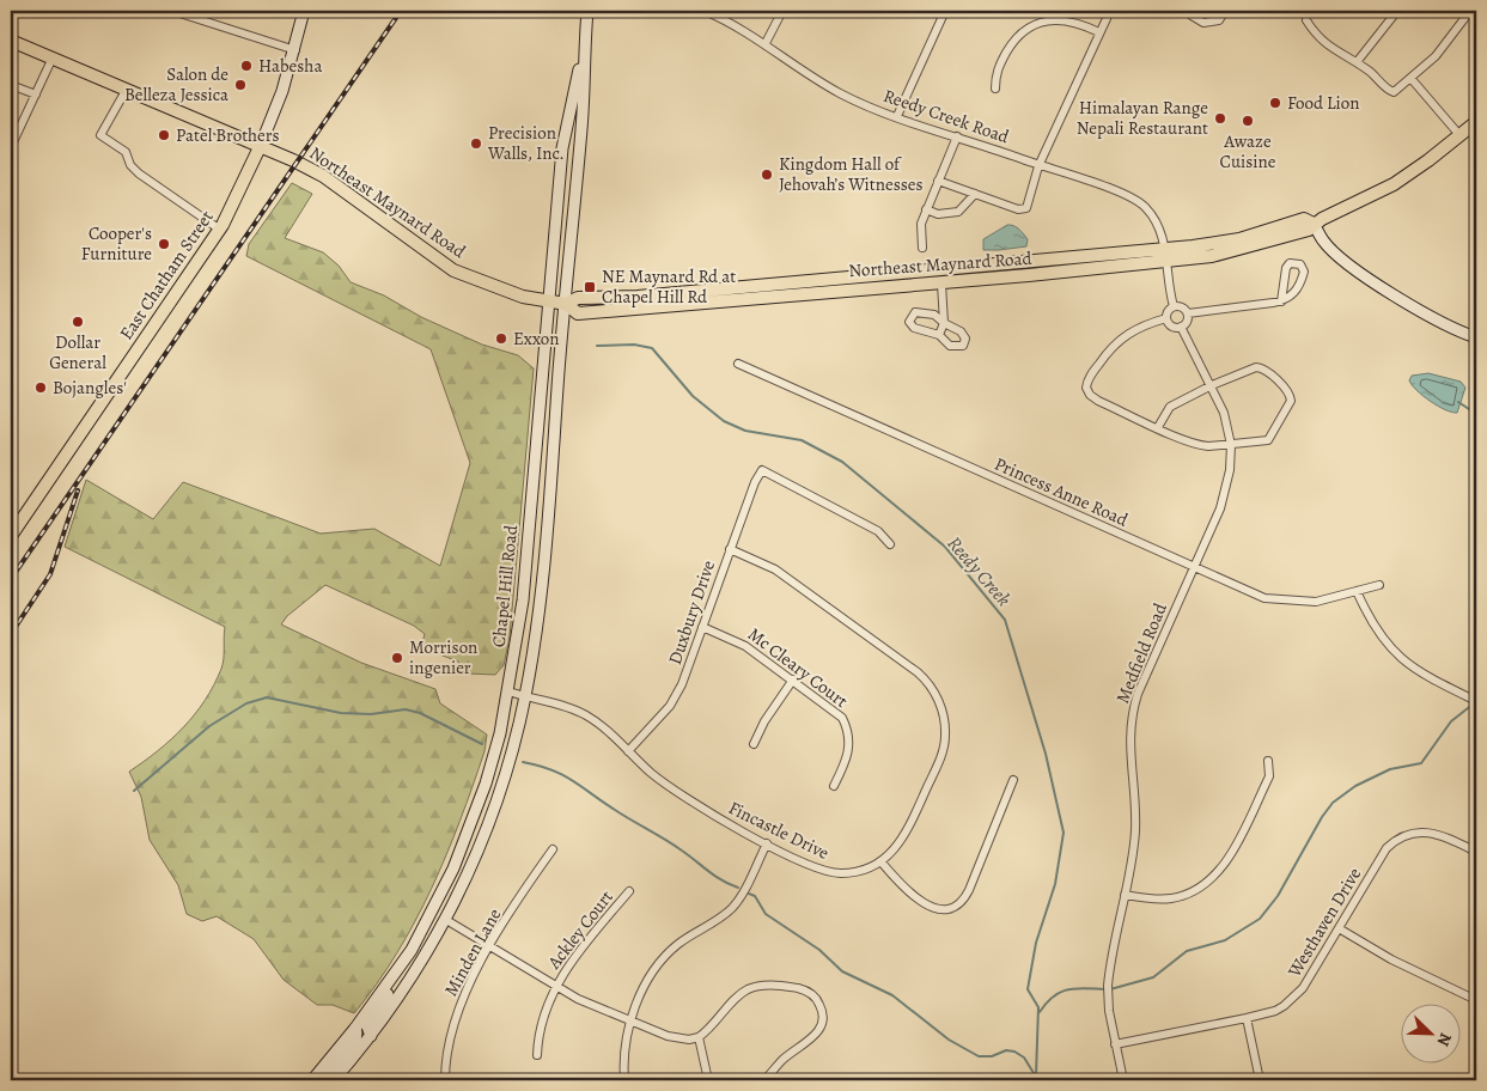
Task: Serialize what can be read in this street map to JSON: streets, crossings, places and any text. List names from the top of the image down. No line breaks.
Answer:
{"streets":{"main road":["Northeast Maynard Road","East Chatham Street","Chapel Hill Road"],"street":["Reedy Creek Road","Princess Anne Road","Duxbury Drive","Medfield Road","Mc Cleary Court","Fincastle Drive","Westhaven Drive","Ackley Court","Minden Lane"]},"crossings":[["Reedy Creek Road","Northeast Maynard Road"],["Northeast Maynard Road","East Chatham Street"],["Northeast Maynard Road","Chapel Hill Road"],["Princess Anne Road","Medfield Road"],["Chapel Hill Road","Fincastle Drive"],["Duxbury Drive","Mc Cleary Court"],["Duxbury Drive","Fincastle Drive"],["Medfield Road","Westhaven Drive"]],"water":["Reedy Creek"],"places":{"other":["Habesha","Salon de Belleza Jessica","Food Lion","Himalayan Range Nepali Restaurant","Awaze Cuisine","Patel Brothers","Precision Walls, Inc.","Kingdom Hall of Jehovah’s Witnesses","Cooper's Furniture","Dollar General","Exxon","Bojangles'","Morrison ingenier"],"transit":["NE Maynard Rd at Chapel Hill Rd"]},"north":"bottom right"}
